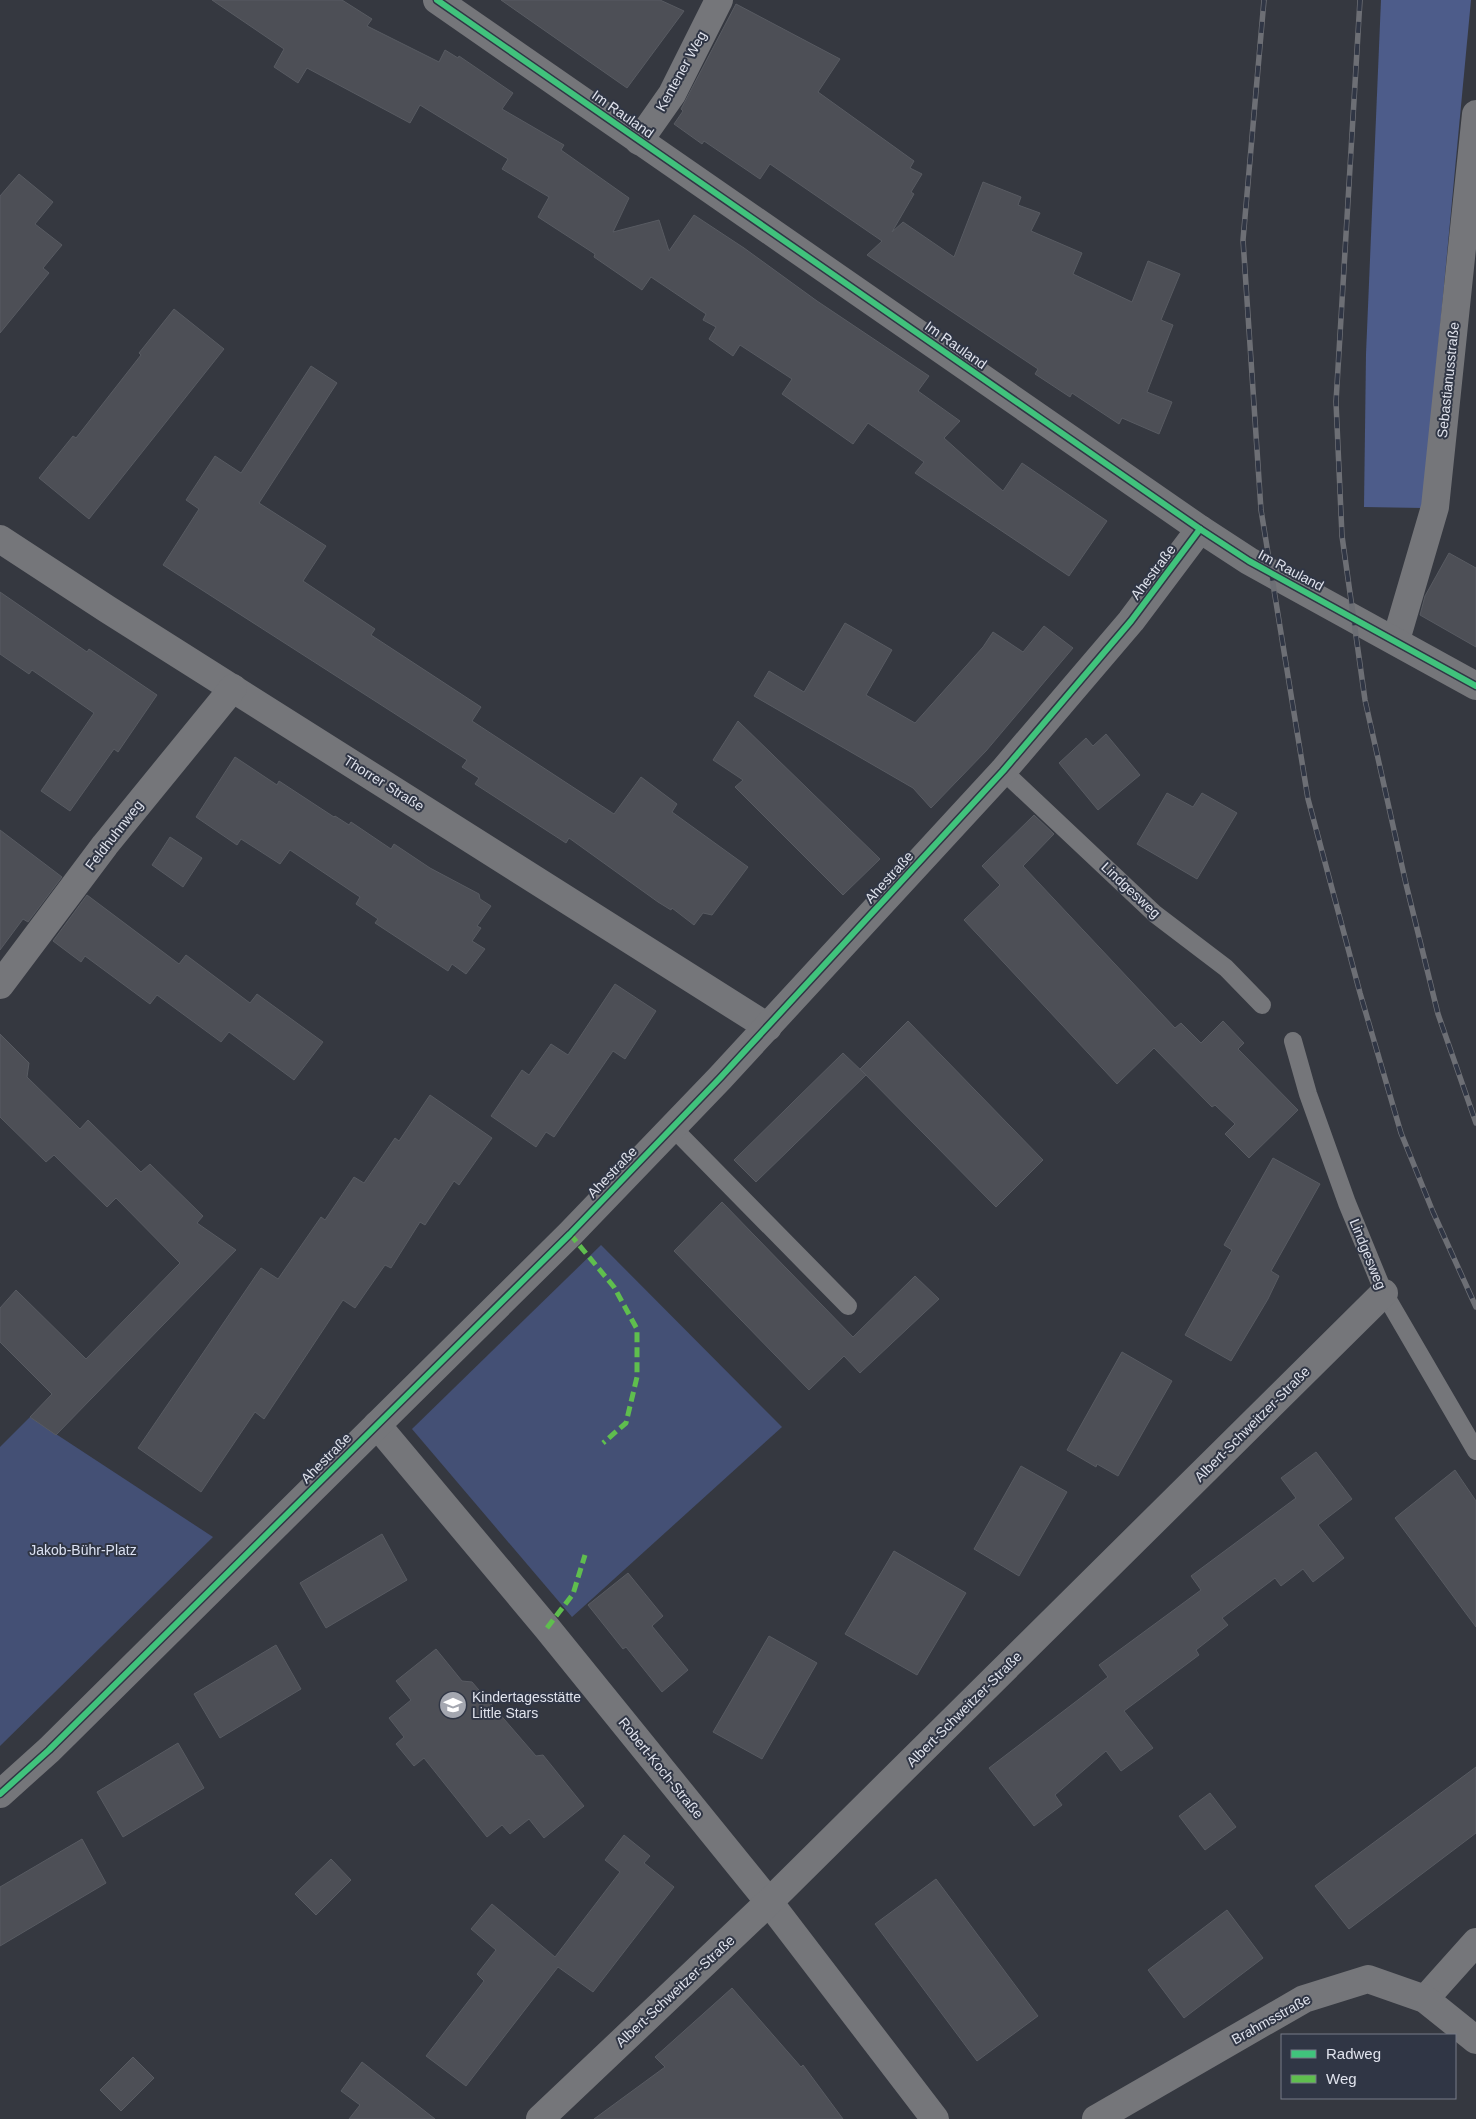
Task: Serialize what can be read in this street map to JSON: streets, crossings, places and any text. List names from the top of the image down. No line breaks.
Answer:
{"streets":{"street":["Kentener Weg","Im Rauland","Sebastianusstraße","Ahestraße","Thorrer Straße","Feldhuhnweg","Albert-Schweitzer-Straße","Robert-Koch-Straße","Brahmsstraße"],"lane":["Lindgesweg"]},"crossings":[["Kentener Weg","Im Rauland"],["Im Rauland","Sebastianusstraße"],["Im Rauland","Ahestraße"],["Ahestraße","Thorrer Straße"],["Ahestraße","Lindgesweg"],["Ahestraße","Robert-Koch-Straße"],["Thorrer Straße","Feldhuhnweg"],["Lindgesweg","Albert-Schweitzer-Straße"],["Albert-Schweitzer-Straße","Robert-Koch-Straße"]],"parks":["Jakob-Bühr-Platz"],"places":{"school or university":["Kindertagesstätte Little Stars"]},"legend":["Radweg","Weg"]}
